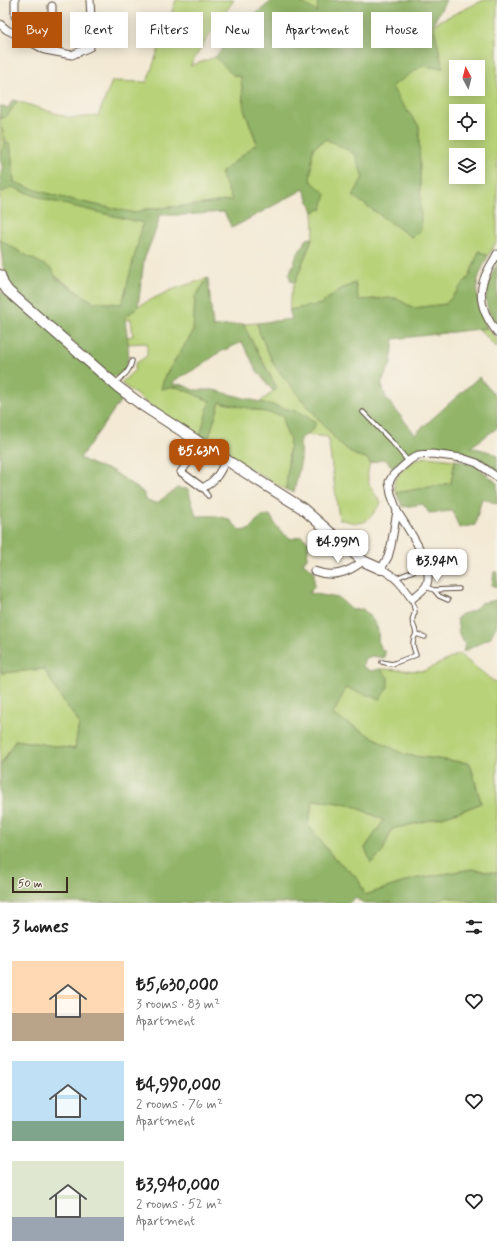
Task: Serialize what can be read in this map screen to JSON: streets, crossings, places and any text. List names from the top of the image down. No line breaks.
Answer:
{"scale_bar":"50 m","north":"top","page":{"chip":["Buy","Rent","Filters","New","Apartment","House"],"price":["₺5.63M","₺4.99M","₺3.94M"],"scale":"50 m","heading":"3 homes","list":[{"name":"₺5,630,000","note":"3 rooms · 83 m² · Apartment"},{"name":"₺4,990,000","note":"2 rooms · 76 m² · Apartment"},{"name":"₺3,940,000","note":"2 rooms · 52 m² · Apartment"}]}}
